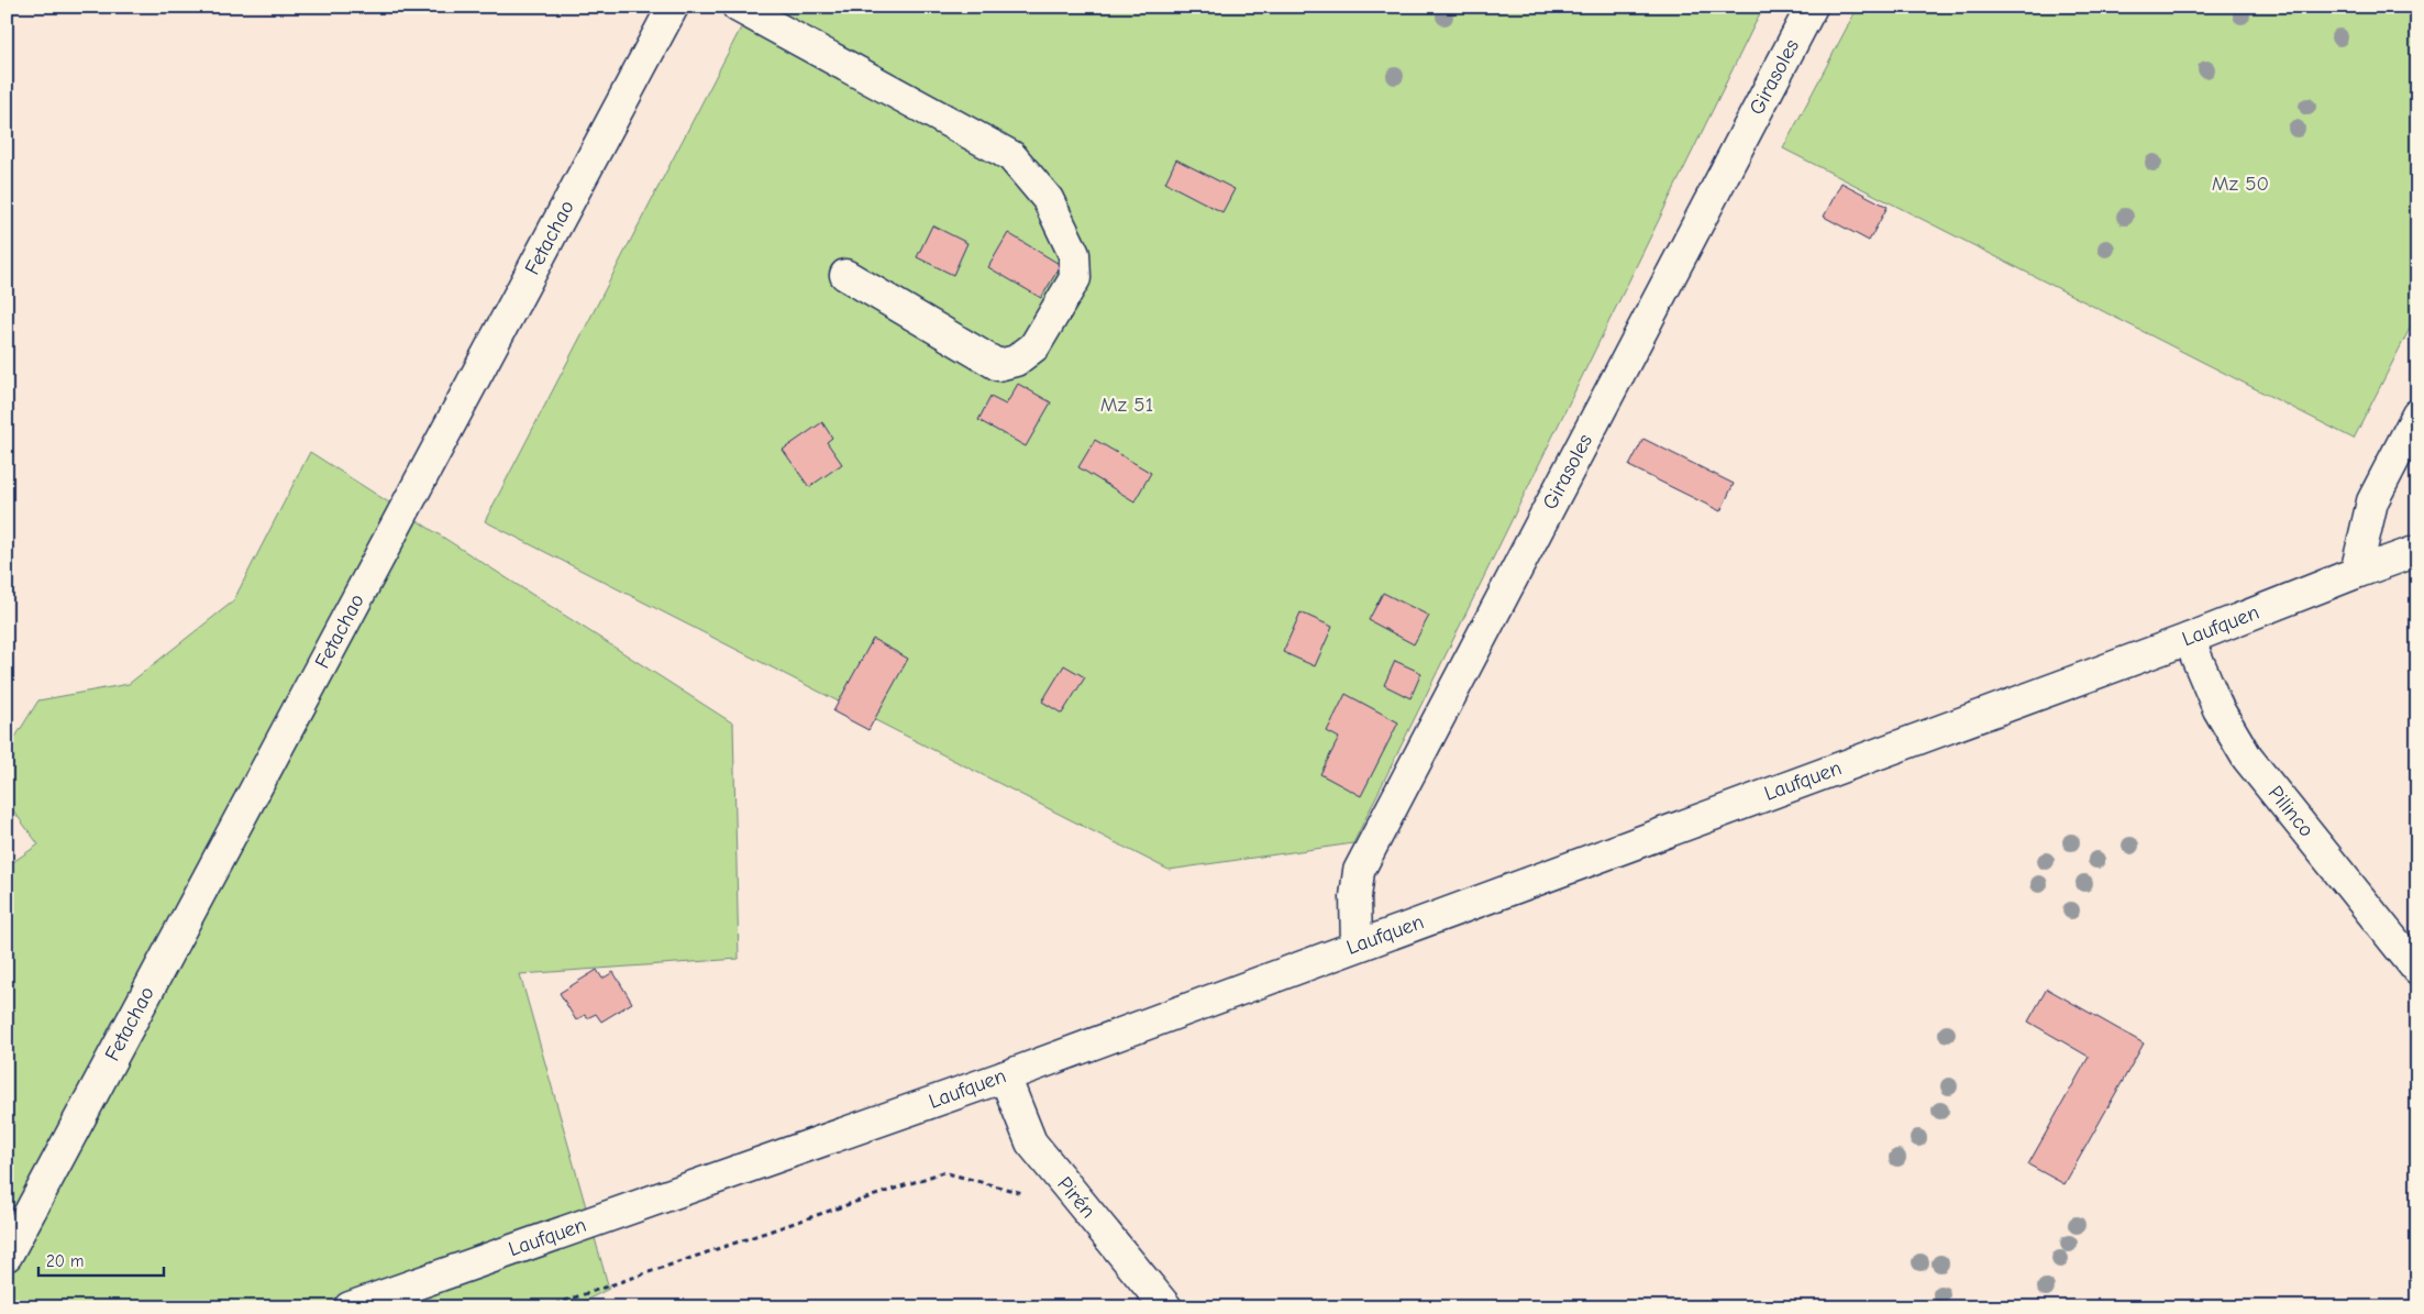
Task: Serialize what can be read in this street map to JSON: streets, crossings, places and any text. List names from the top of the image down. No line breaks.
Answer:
{"streets":{"street":["Girasoles","Fetachao","Laufquen","Pilinco","Pirén"]},"crossings":[["Girasoles","Laufquen"],["Laufquen","Pilinco"],["Laufquen","Pirén"]],"parks":["Mz 50","Mz 51"],"scale_bar":"20 m"}
